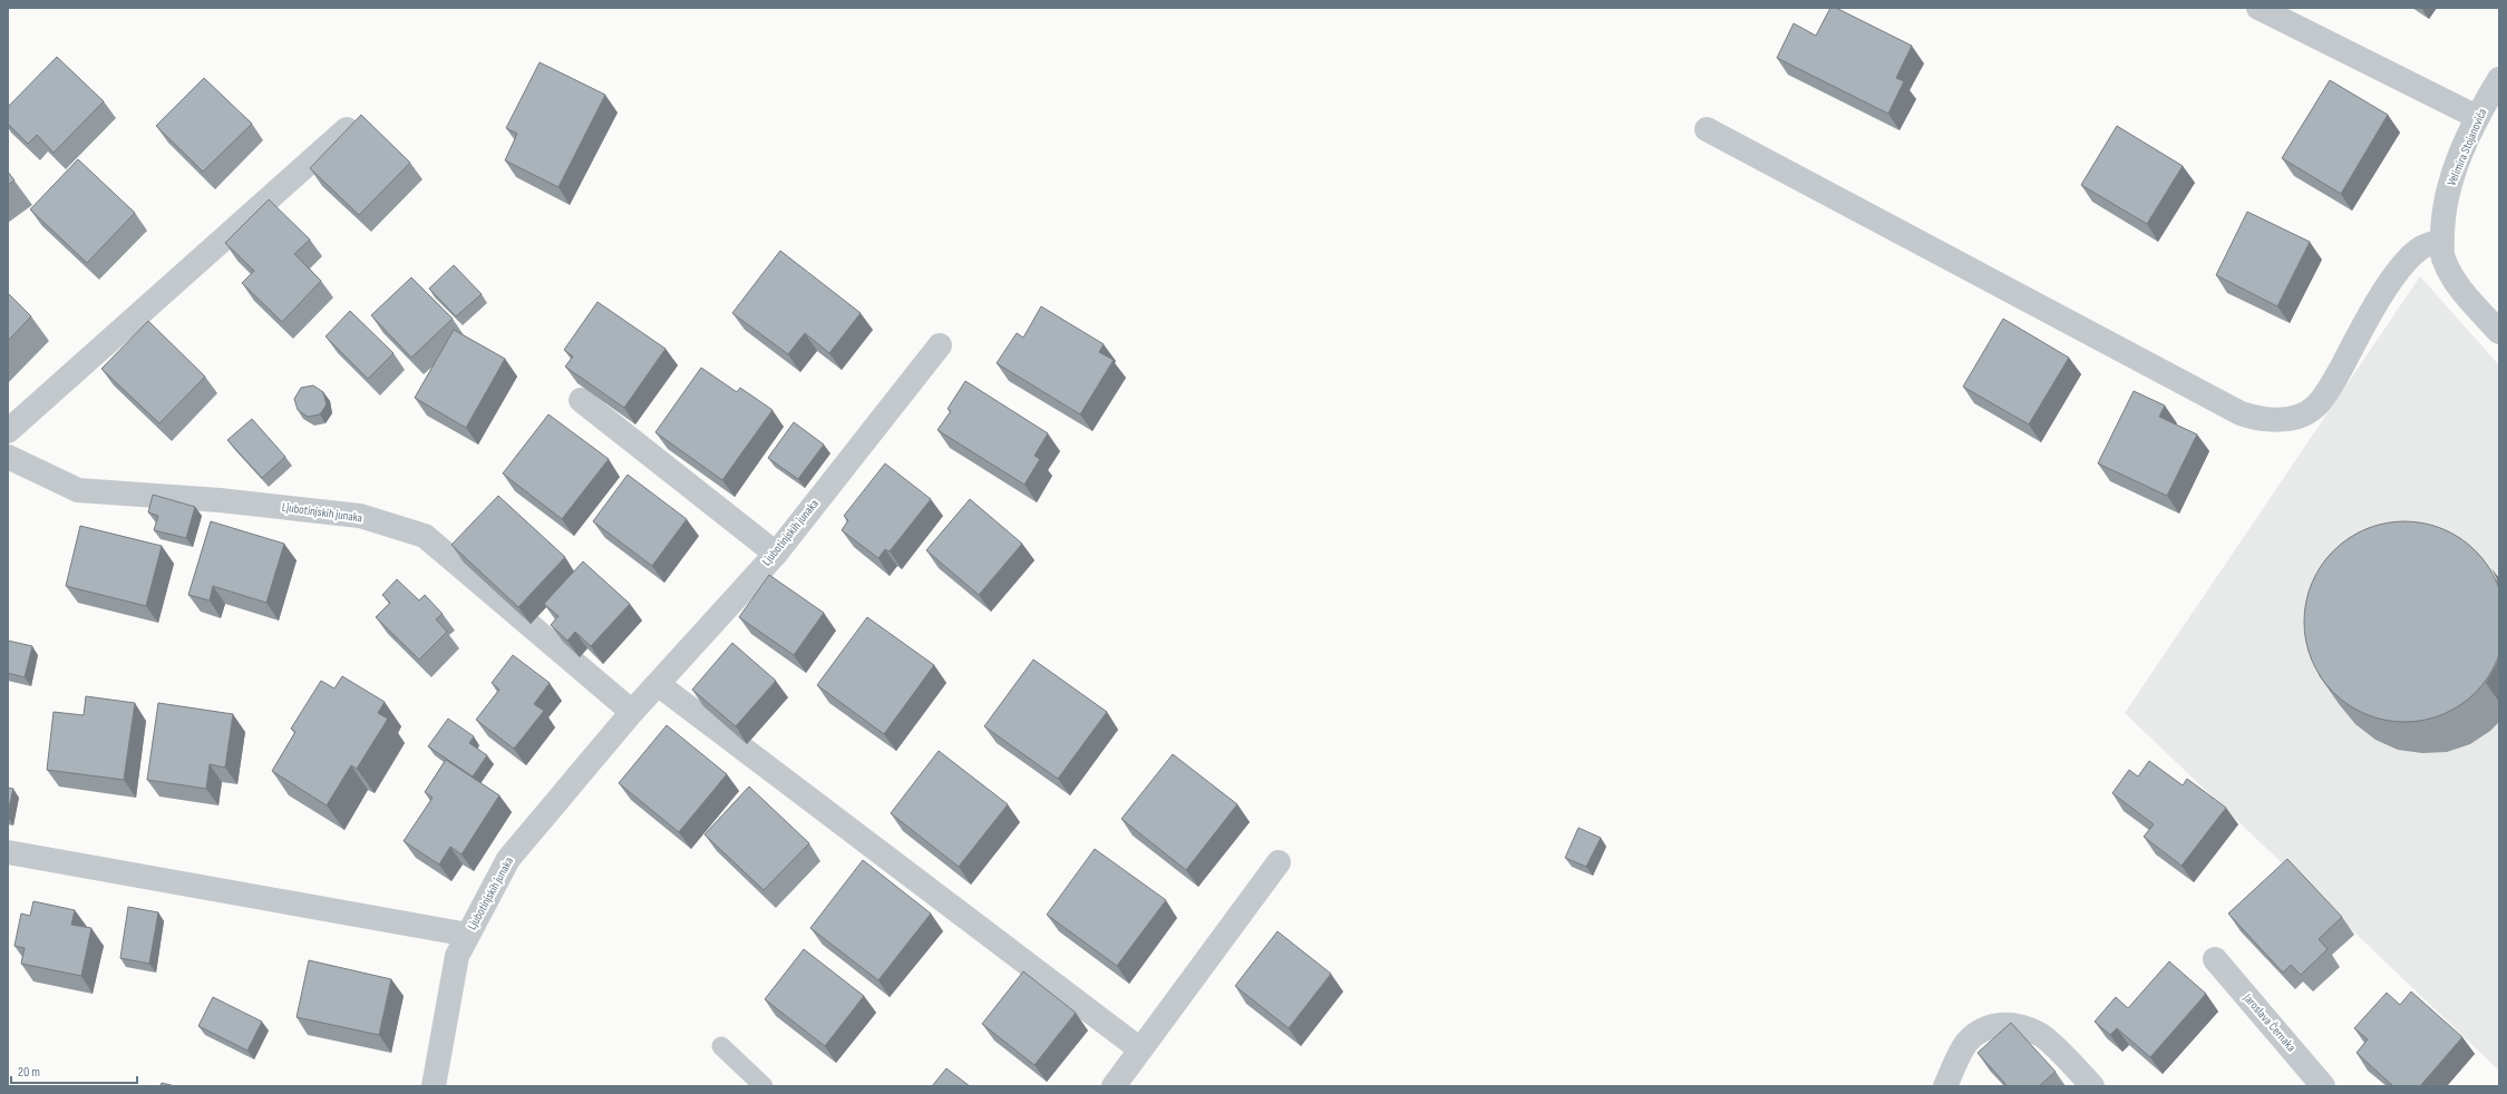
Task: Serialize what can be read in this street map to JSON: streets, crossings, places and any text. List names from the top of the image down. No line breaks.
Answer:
{"streets":{"street":["Velimira Stojanovića","Ljubotinjskih junaka","Jaroslava Černaka"]},"scale_bar":"20 m"}
